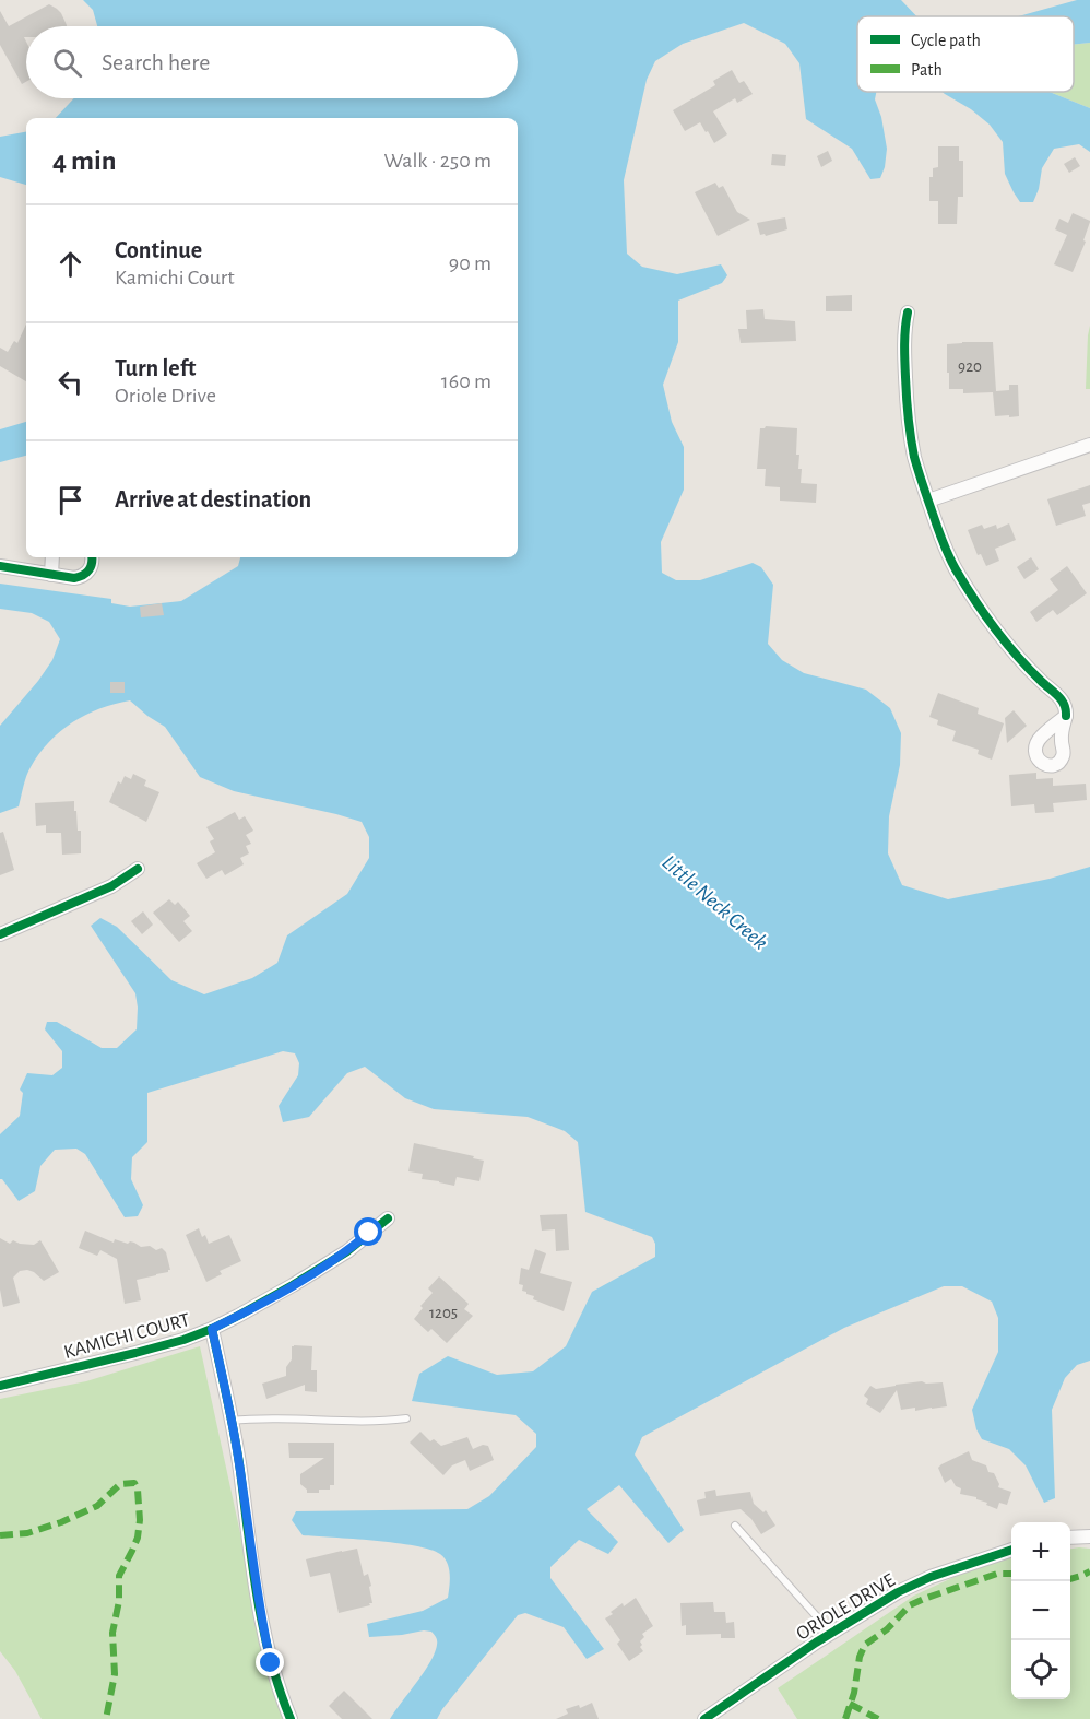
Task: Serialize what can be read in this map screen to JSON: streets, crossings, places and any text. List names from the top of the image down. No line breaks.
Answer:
{"streets":{"street":["KAMICHI COURT","ORIOLE DRIVE"]},"water":["Little Neck Creek"],"house_numbers":["920","1205"],"legend":["Cycle path","Path"],"page":{"search":"Search here","heading":["4 min","Walk · 250 m"],"list":[["Continue","Kamichi Court","90 m"],["Turn left","Oriole Drive","160 m"],"Arrive at destination"],"map_buttons":["+","−"]}}
